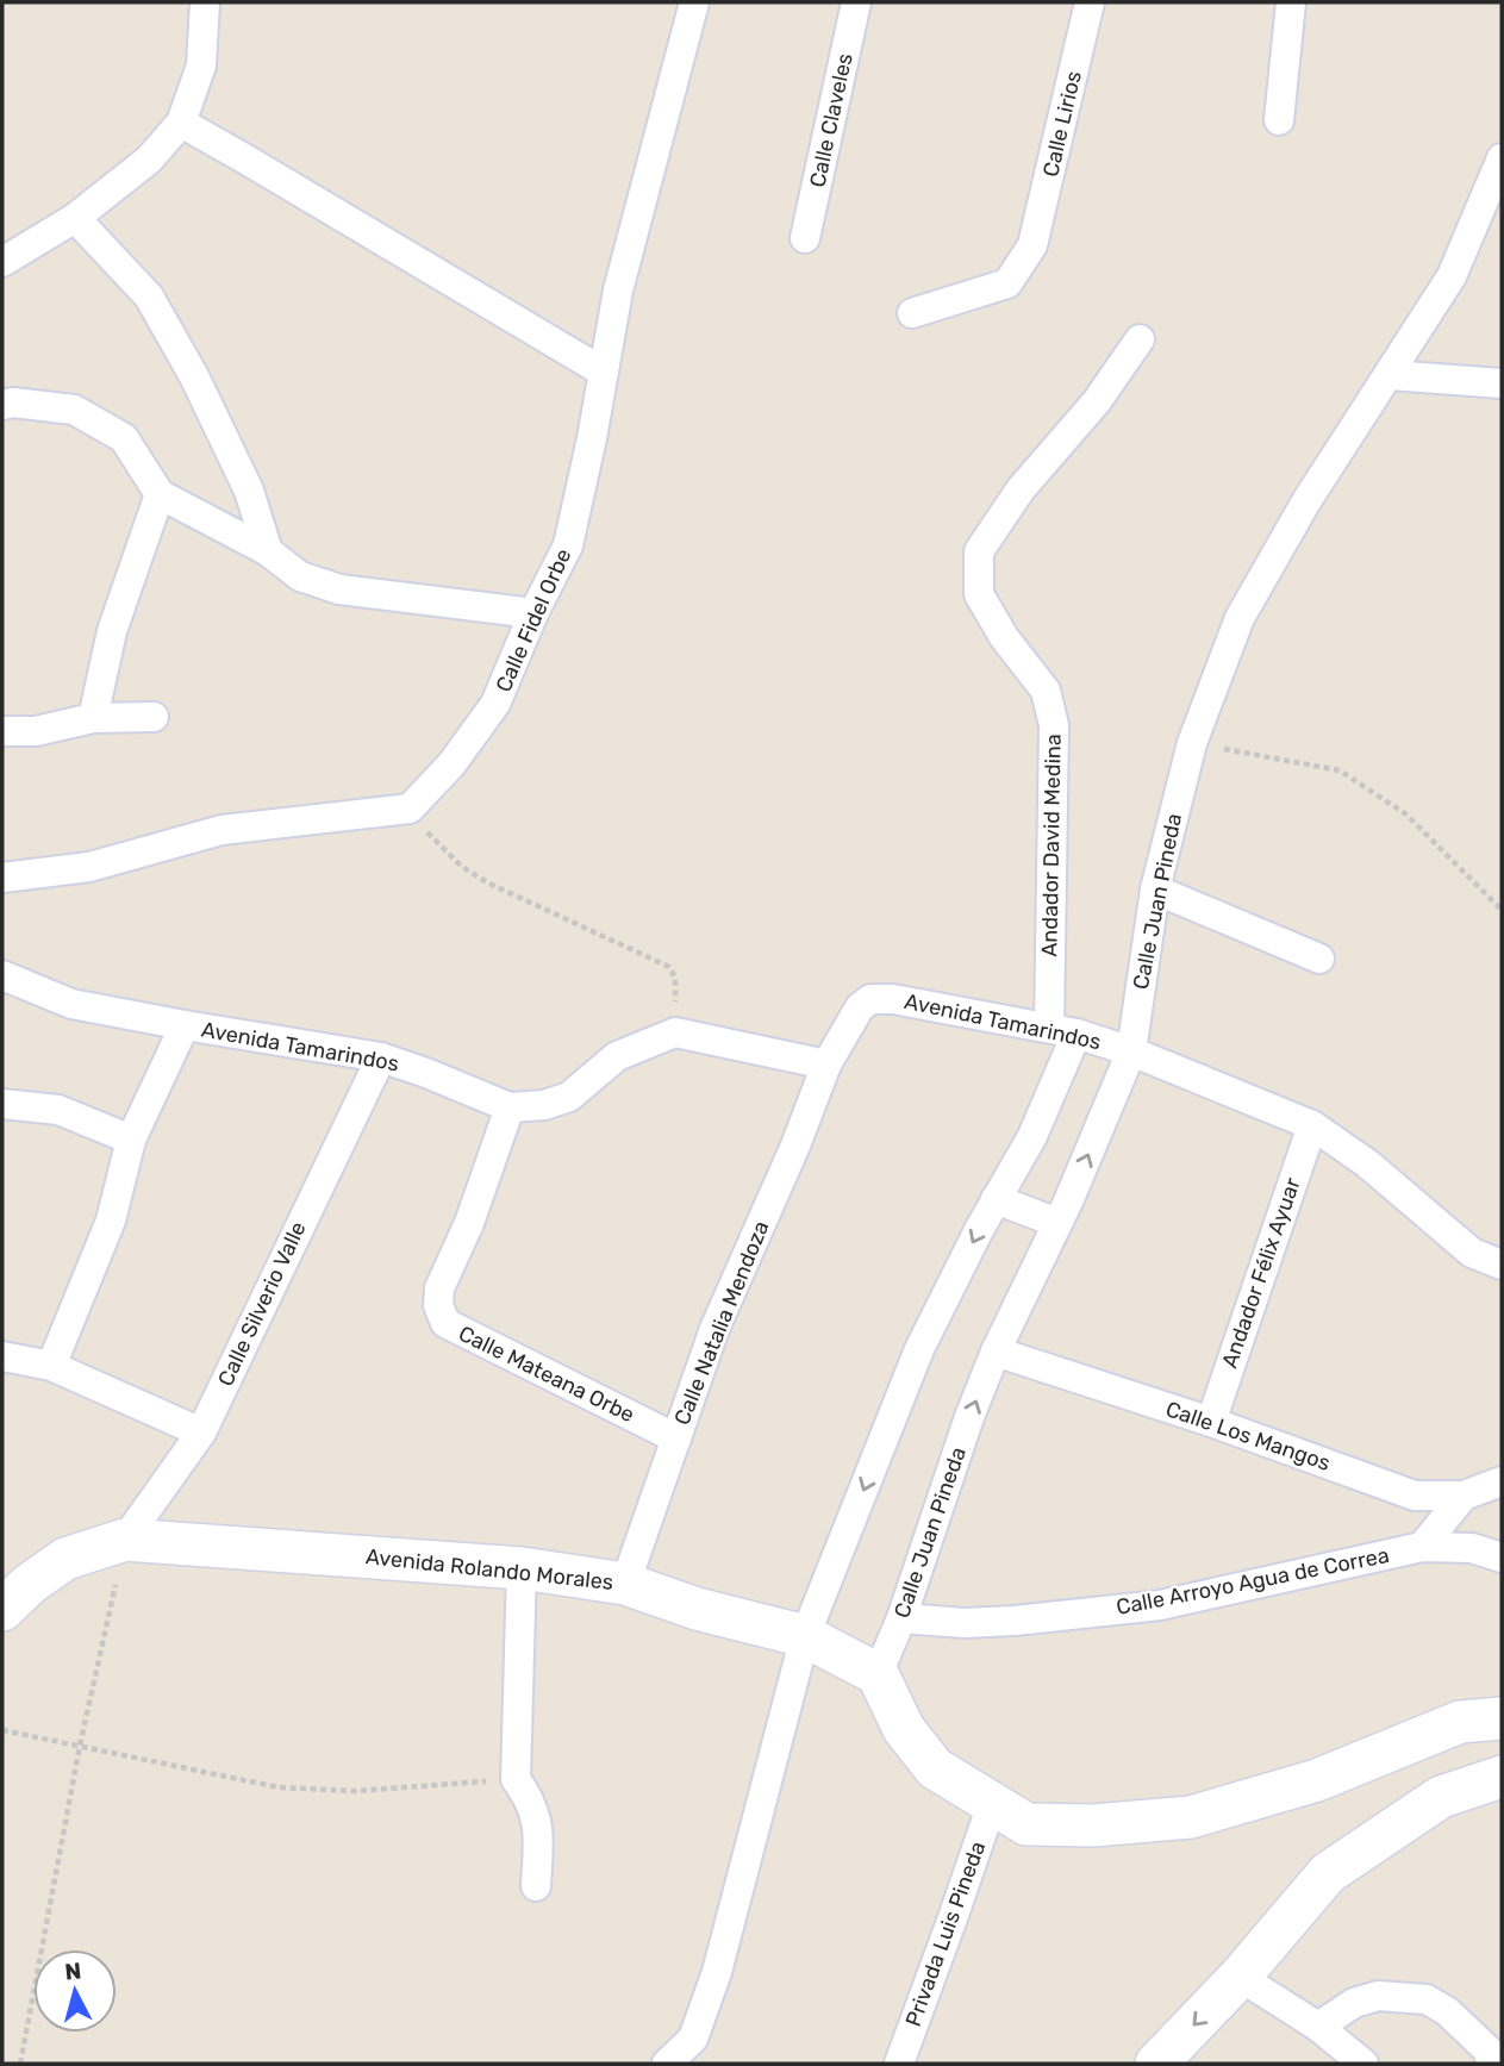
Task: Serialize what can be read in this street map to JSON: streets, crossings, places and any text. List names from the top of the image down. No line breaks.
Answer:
{"streets":{"street":["Calle Claveles","Calle Lirios","Calle Fidel Orbe","Andador David Medina","Calle Juan Pineda","Avenida Tamarindos","Andador Félix Ayuar","Calle Silverio Valle","Calle Natalia Mendoza","Calle Mateana Orbe","Calle Los Mangos","Avenida Rolando Morales","Calle Arroyo Agua de Correa","Privada Luis Pineda"]},"crossings":[["Andador David Medina","Avenida Tamarindos"],["Calle Juan Pineda","Avenida Tamarindos"],["Calle Juan Pineda","Calle Los Mangos"],["Calle Juan Pineda","Avenida Rolando Morales"],["Calle Juan Pineda","Calle Arroyo Agua de Correa"],["Avenida Tamarindos","Calle Silverio Valle"],["Avenida Tamarindos","Calle Natalia Mendoza"],["Avenida Tamarindos","Calle Mateana Orbe"],["Andador Félix Ayuar","Calle Los Mangos"],["Calle Silverio Valle","Avenida Rolando Morales"],["Calle Natalia Mendoza","Calle Mateana Orbe"],["Calle Natalia Mendoza","Avenida Rolando Morales"]],"north":"top"}
